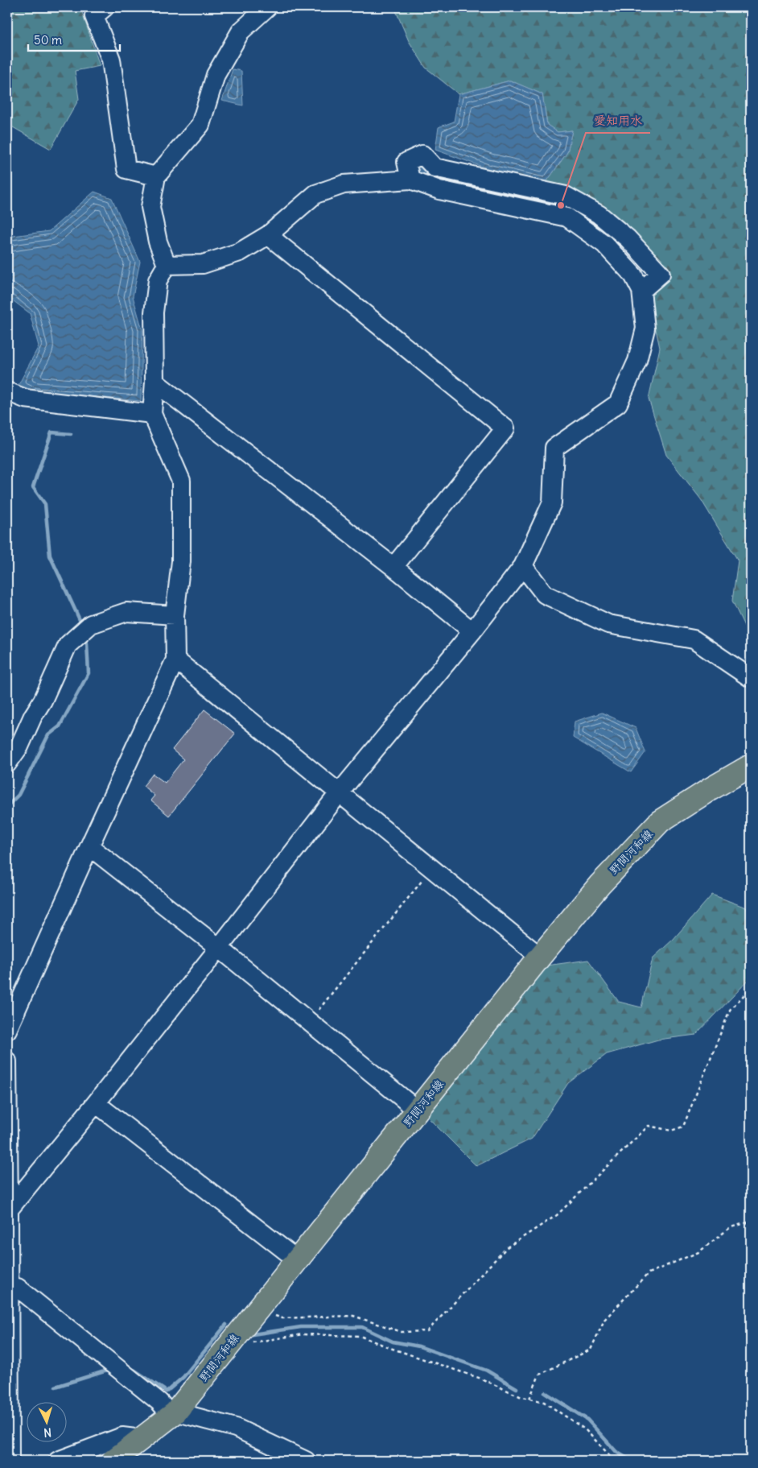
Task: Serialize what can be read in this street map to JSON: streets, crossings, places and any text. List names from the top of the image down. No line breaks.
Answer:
{"streets":{"main road":["野間河和線"]},"places":["愛知用水"],"scale_bar":"50 m","north":"bottom"}
